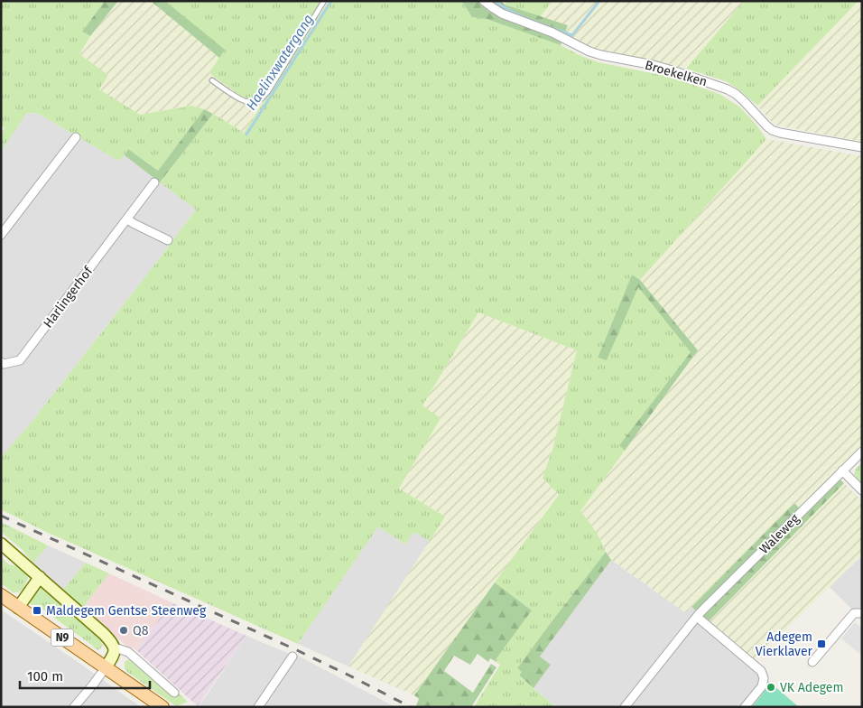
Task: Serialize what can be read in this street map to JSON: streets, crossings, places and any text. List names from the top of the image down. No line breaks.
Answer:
{"streets":{"main road":["N9"],"street":["Broekelken","Harlingerhof","Waleweg"]},"water":["Haelinxwatergang"],"places":{"transit":["Maldegem Gentse Steenweg","Adegem Vierklaver"],"other":["Q8","VK Adegem"]},"scale_bar":"100 m"}
